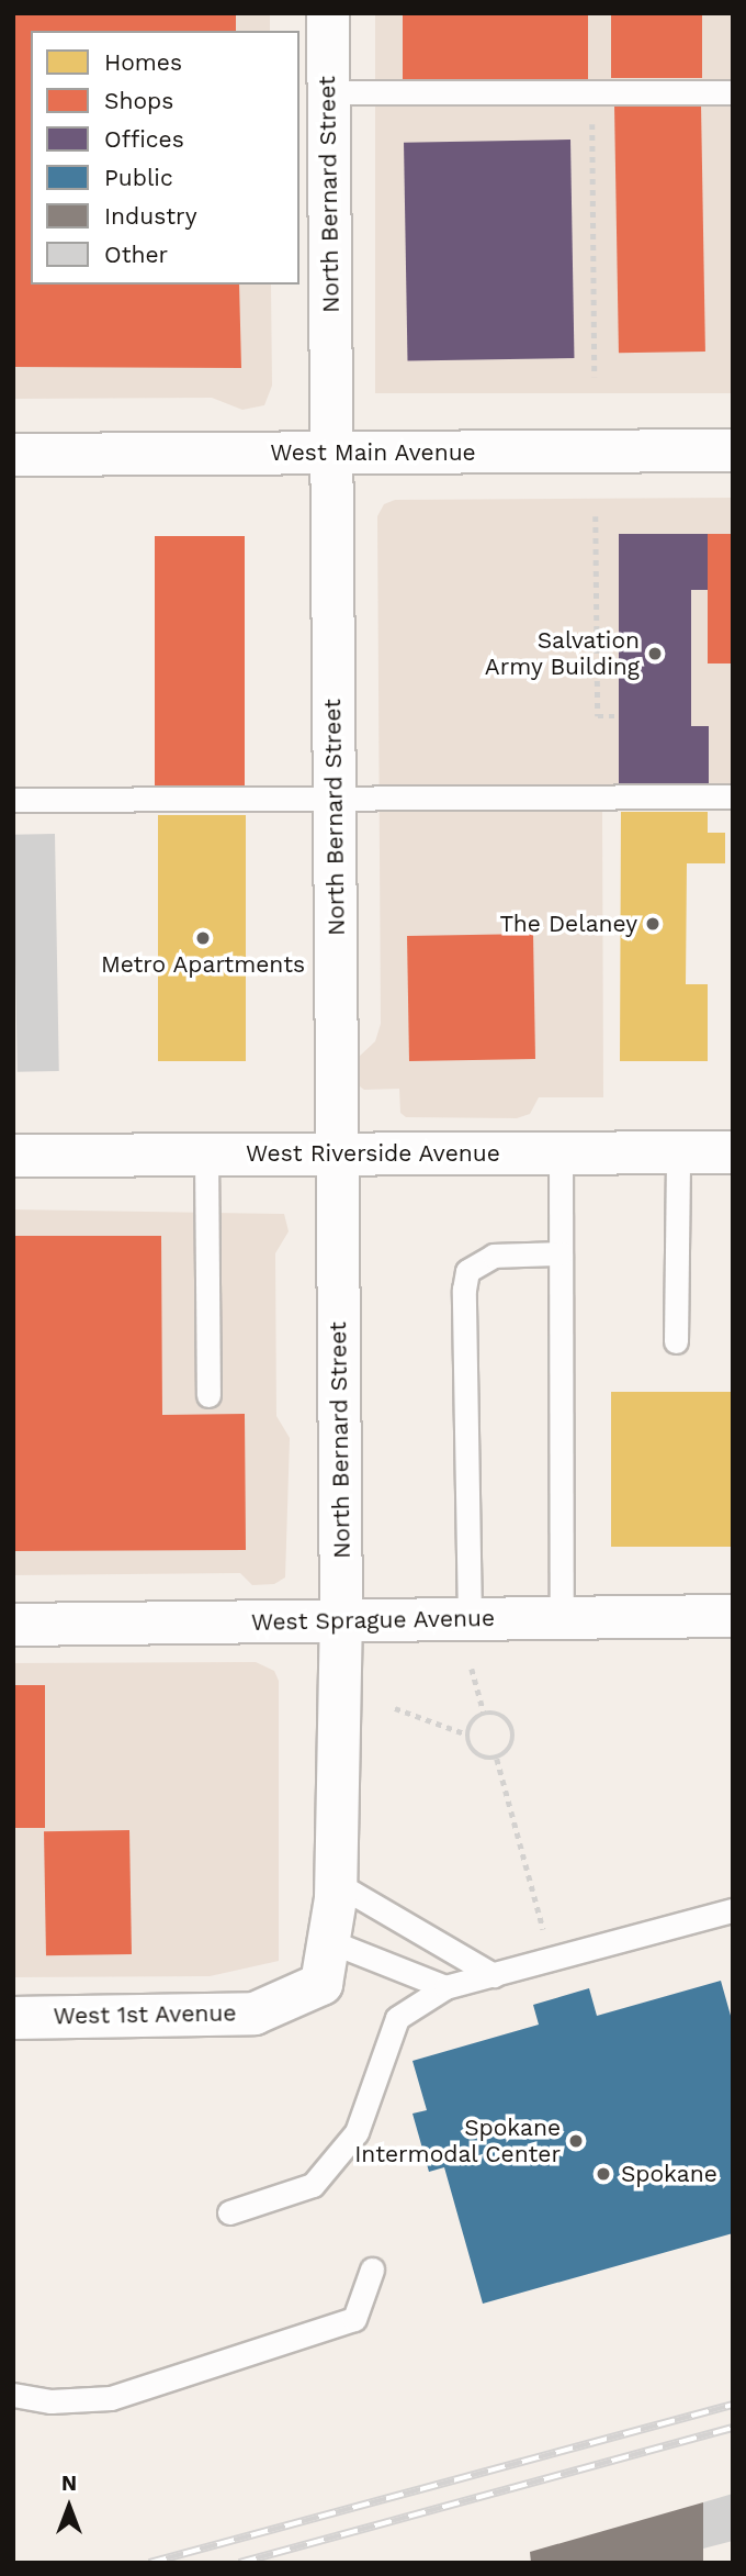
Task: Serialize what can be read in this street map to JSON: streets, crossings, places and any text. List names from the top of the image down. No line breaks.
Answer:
{"streets":{"street":["North Bernard Street","West Main Avenue","West Riverside Avenue","West Sprague Avenue","West 1st Avenue"]},"crossings":[["North Bernard Street","West Main Avenue"],["North Bernard Street","West Riverside Avenue"],["North Bernard Street","West Sprague Avenue"],["North Bernard Street","West 1st Avenue"]],"places":["Salvation Army Building","The Delaney","Metro Apartments","Spokane Intermodal Center","Spokane"],"legend":["Homes","Shops","Offices","Public","Industry","Other"],"north":"top"}
